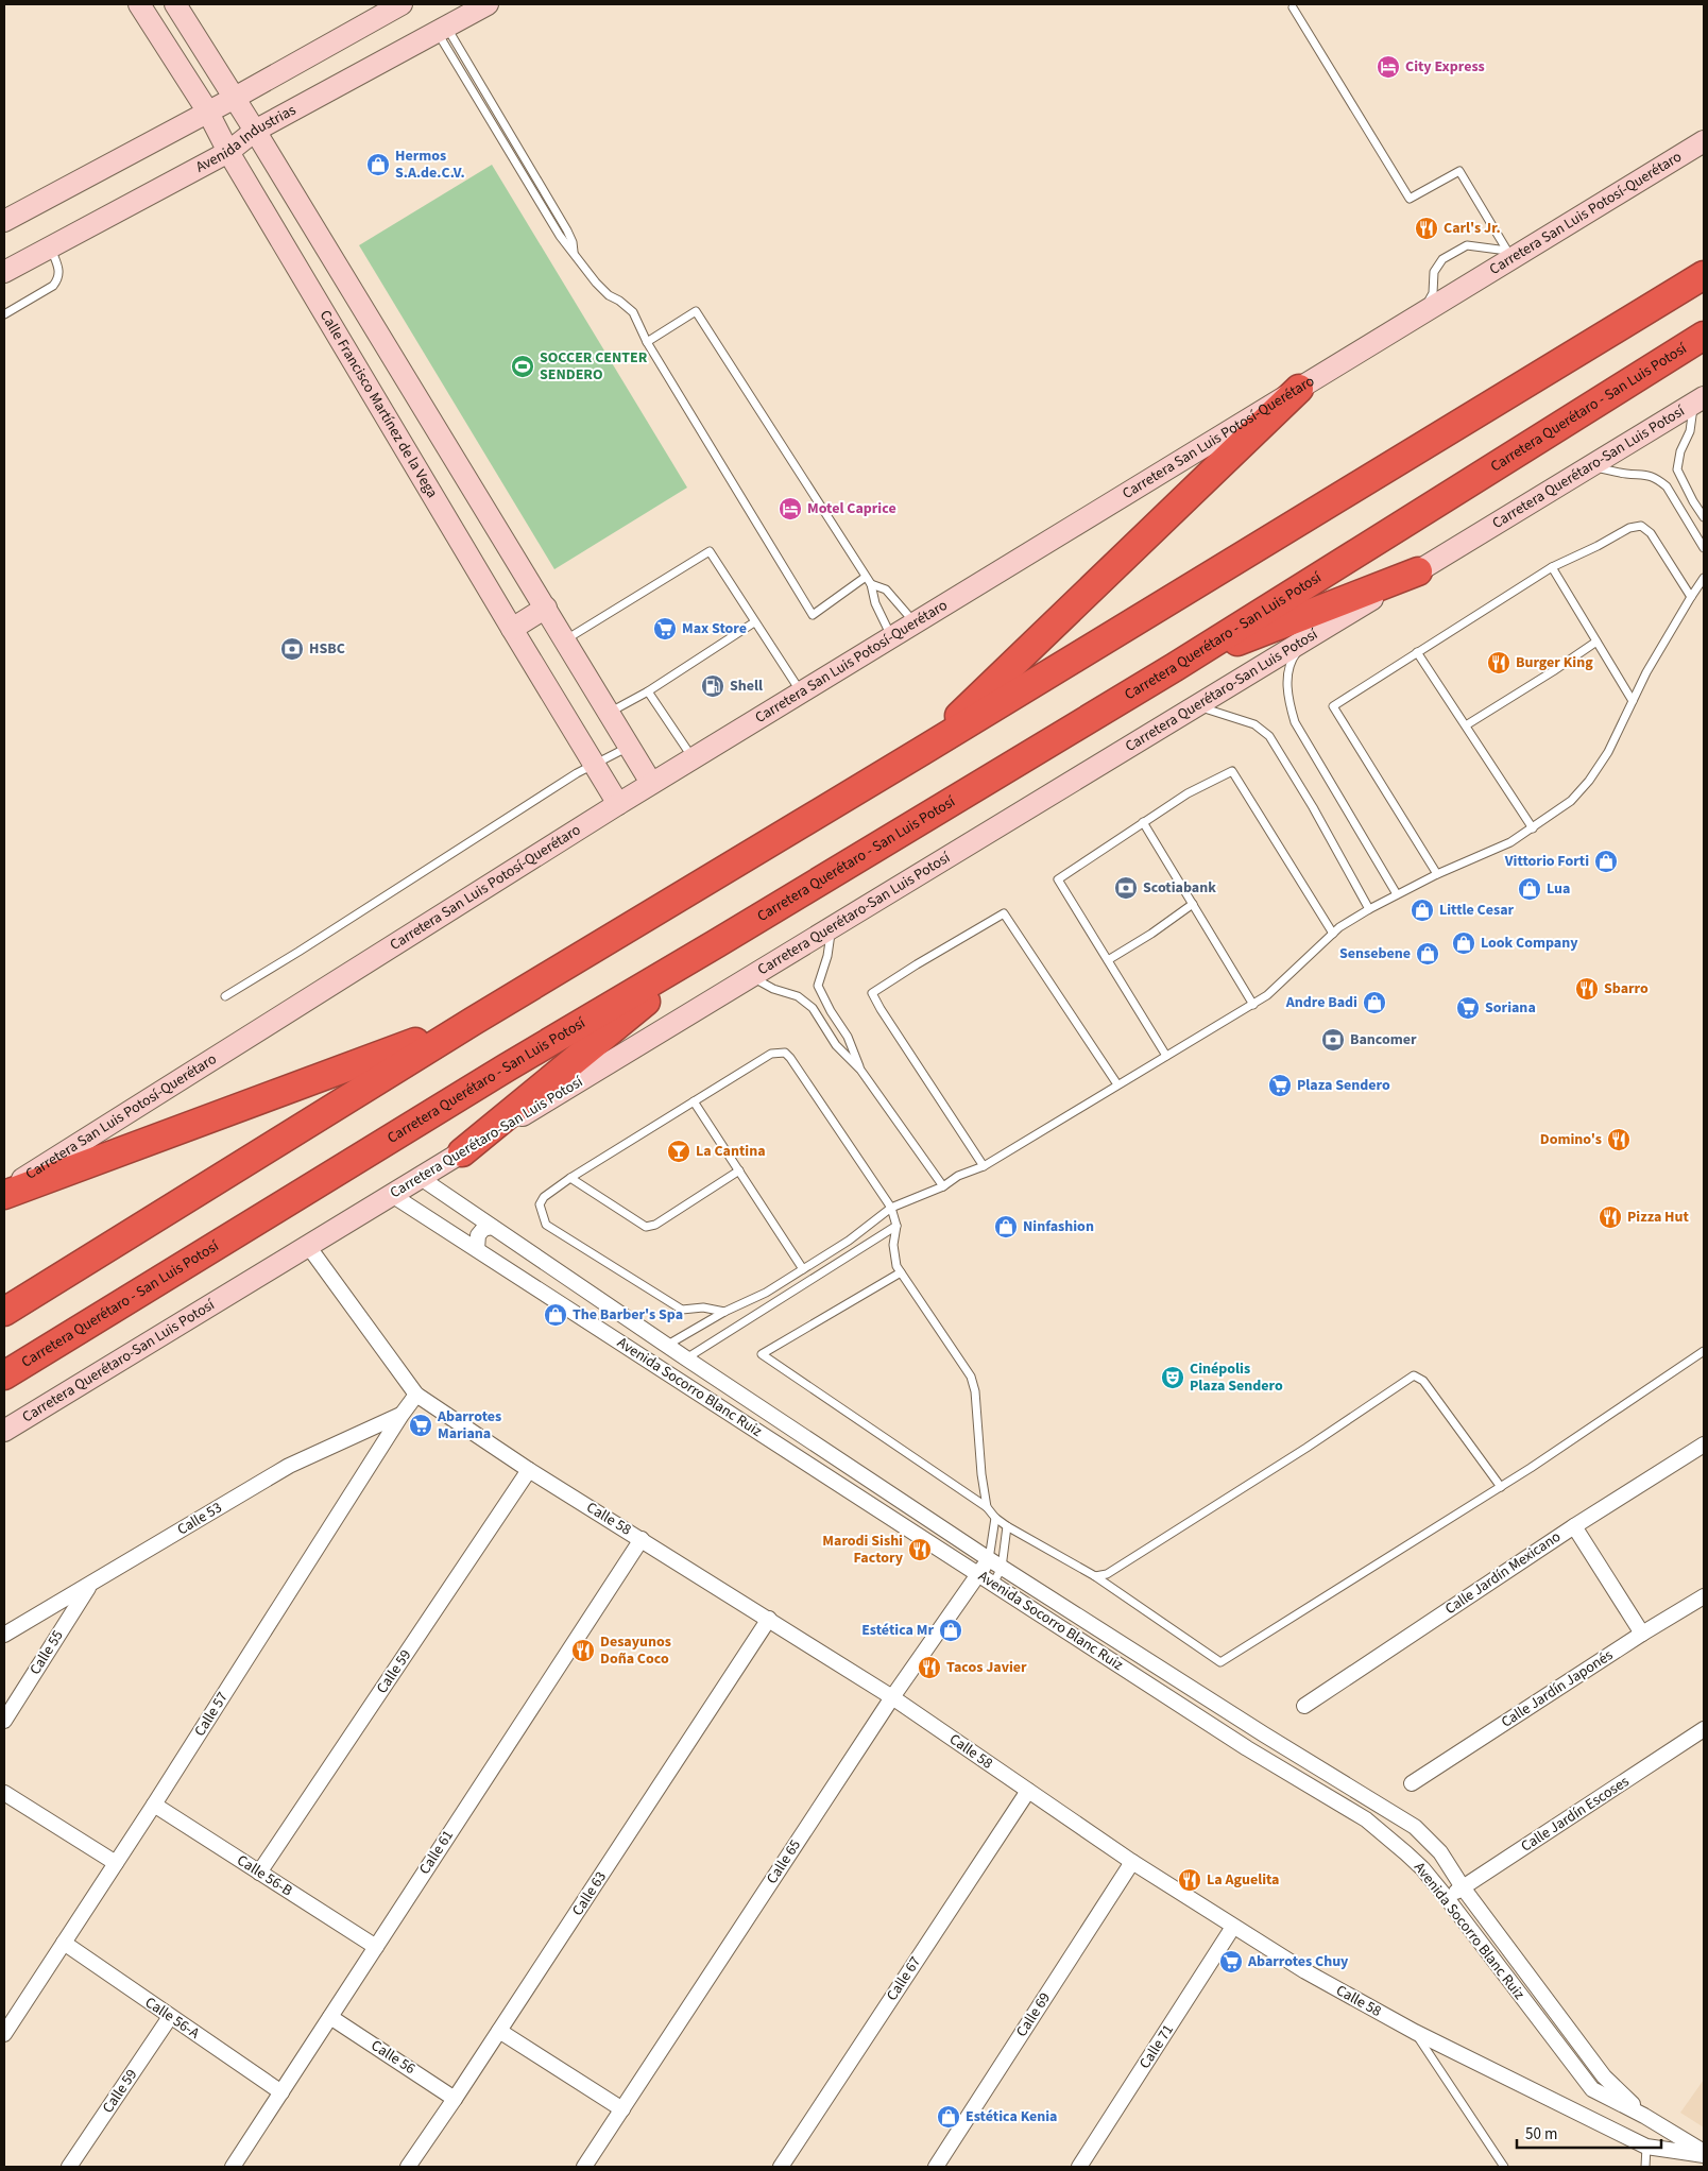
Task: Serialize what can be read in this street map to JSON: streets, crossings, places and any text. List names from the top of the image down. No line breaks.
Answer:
{"streets":{"highway":["Carretera Querétaro - San Luis Potosí"],"main road":["Avenida Industrias","Carretera San Luis Potosí-Querétaro","Calle Francisco Martínez de la Vega","Carretera Querétaro-San Luis Potosí"],"street":["Avenida Socorro Blanc Ruiz","Calle 53","Calle 58","Calle Jardín Mexicano","Calle 55","Calle 59","Calle Jardín Japonés","Calle 57","Calle Jardín Escoses","Calle 61","Calle 65","Calle 56-B","Calle 63","Calle 67","Calle 69","Calle 56-A","Calle 71","Calle 56"]},"crossings":[["Avenida Industrias","Calle Francisco Martínez de la Vega"],["Carretera San Luis Potosí-Querétaro","Calle Francisco Martínez de la Vega"],["Carretera Querétaro-San Luis Potosí","Avenida Socorro Blanc Ruiz"],["Carretera Querétaro-San Luis Potosí","Calle 58"],["Avenida Socorro Blanc Ruiz","Calle 58"],["Avenida Socorro Blanc Ruiz","Calle Jardín Escoses"],["Avenida Socorro Blanc Ruiz","Calle 65"],["Calle 53","Calle 55"],["Calle 53","Calle 57"],["Calle 58","Calle 59"],["Calle 58","Calle 57"],["Calle 58","Calle 61"],["Calle 58","Calle 65"],["Calle 58","Calle 63"],["Calle 58","Calle 67"],["Calle 58","Calle 69"],["Calle 58","Calle 71"],["Calle 59","Calle 56-B"],["Calle 59","Calle 56-A"],["Calle 57","Calle 56-B"],["Calle 57","Calle 56-A"],["Calle 61","Calle 56-B"],["Calle 61","Calle 56-A"],["Calle 61","Calle 56"],["Calle 63","Calle 56"]],"places":{"hotel":["City Express","Motel Caprice"],"shop":["Hermos S.A.de.C.V.","Vittorio Forti","Lua","Little Cesar","Look Company","Sensebene","Andre Badi","Ninfashion","The Barber's Spa","Estética Mr","Estética Kenia"],"restaurant":["Carl's Jr.","Burger King","Sbarro","Domino's","Pizza Hut","Marodi Sishi Factory","Desayunos Doña Coco","Tacos Javier","La Aguelita"],"sports":["SOCCER CENTER SENDERO"],"supermarket":["Max Store","Soriana","Plaza Sendero","Abarrotes Mariana","Abarrotes Chuy"],"bank":["HSBC","Scotiabank","Bancomer"],"fuel station":["Shell"],"bar":["La Cantina"],"theatre":["Cinépolis Plaza Sendero"]},"scale_bar":"50 m"}
